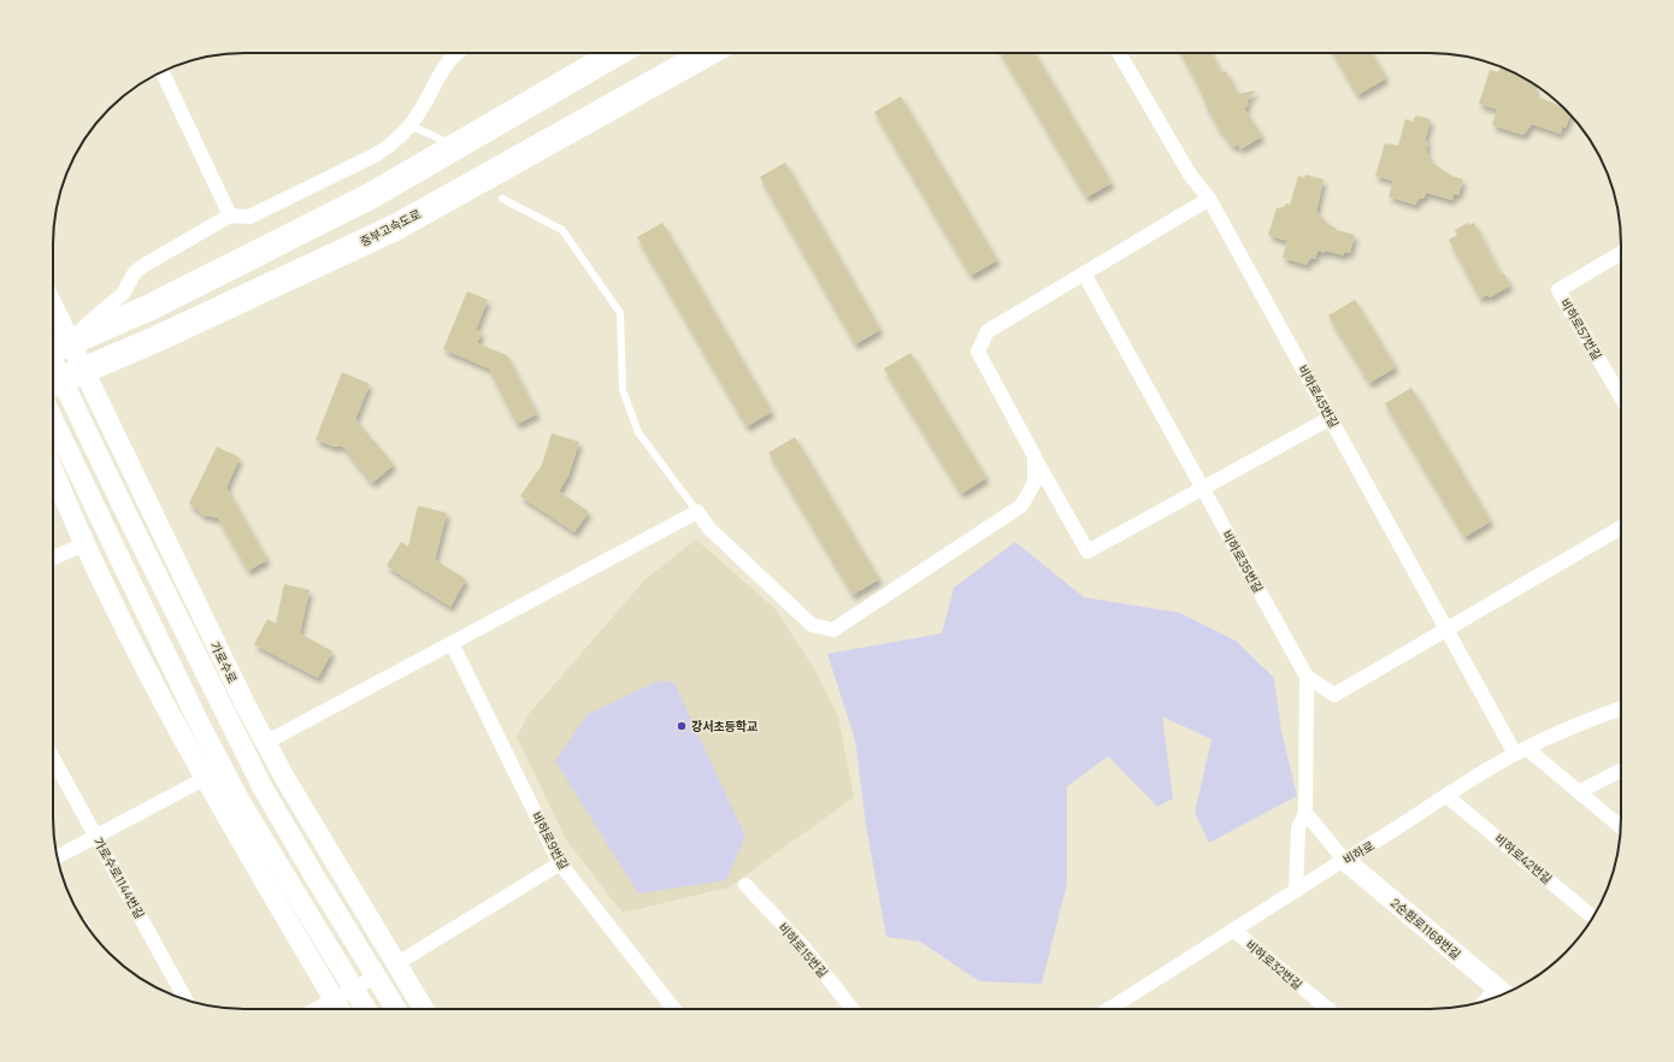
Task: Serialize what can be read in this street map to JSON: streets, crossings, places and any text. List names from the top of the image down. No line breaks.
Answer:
{"streets":{"highway":["중부고속도로"],"main road":["가로수로","2순환로1168번길"],"street":["비하로57번길","비하로45번길","비하로35번길","비하로9번길","비하로","비하로42번길","가로수로1144번길","비하로15번길","비하로32번길"]},"crossings":[["비하로45번길","비하로"],["비하로35번길","비하로"],["비하로","비하로42번길"],["비하로","2순환로1168번길"],["비하로","비하로32번길"]],"places":["강서초등학교"]}
